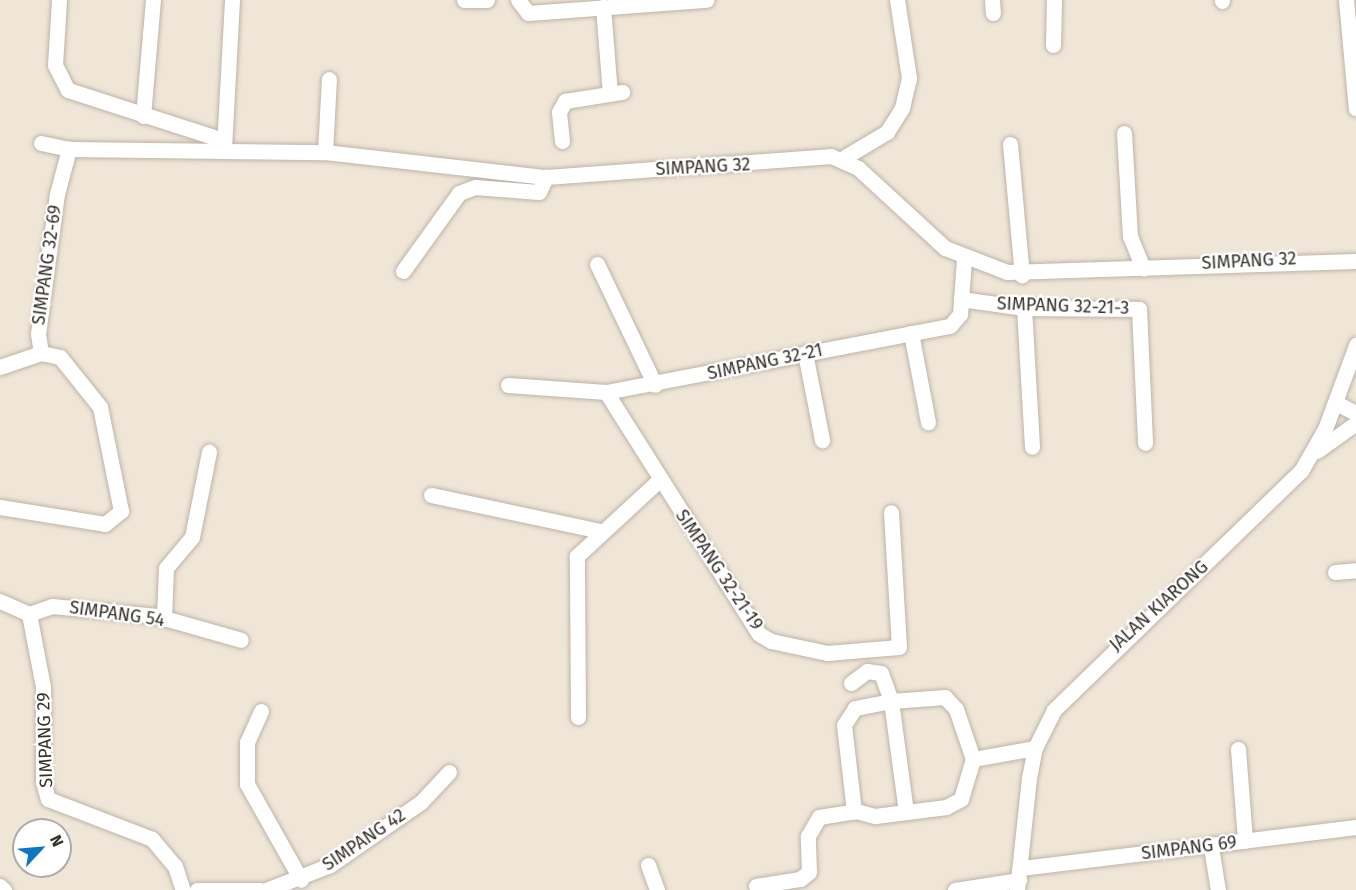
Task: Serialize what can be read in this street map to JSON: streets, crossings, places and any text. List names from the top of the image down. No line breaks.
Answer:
{"streets":{"street":["SIMPANG 32","SIMPANG 32-69","SIMPANG 32-21-3","SIMPANG 32-21","SIMPANG 32-21-19","JALAN KIARONG","SIMPANG 54","SIMPANG 29","SIMPANG 42","SIMPANG 69"]},"crossings":[["SIMPANG 32","SIMPANG 32-69"],["SIMPANG 32","SIMPANG 32-21"],["SIMPANG 32-21-3","SIMPANG 32-21"],["SIMPANG 32-21","SIMPANG 32-21-19"],["JALAN KIARONG","SIMPANG 69"],["SIMPANG 54","SIMPANG 29"]],"north":"top right"}
